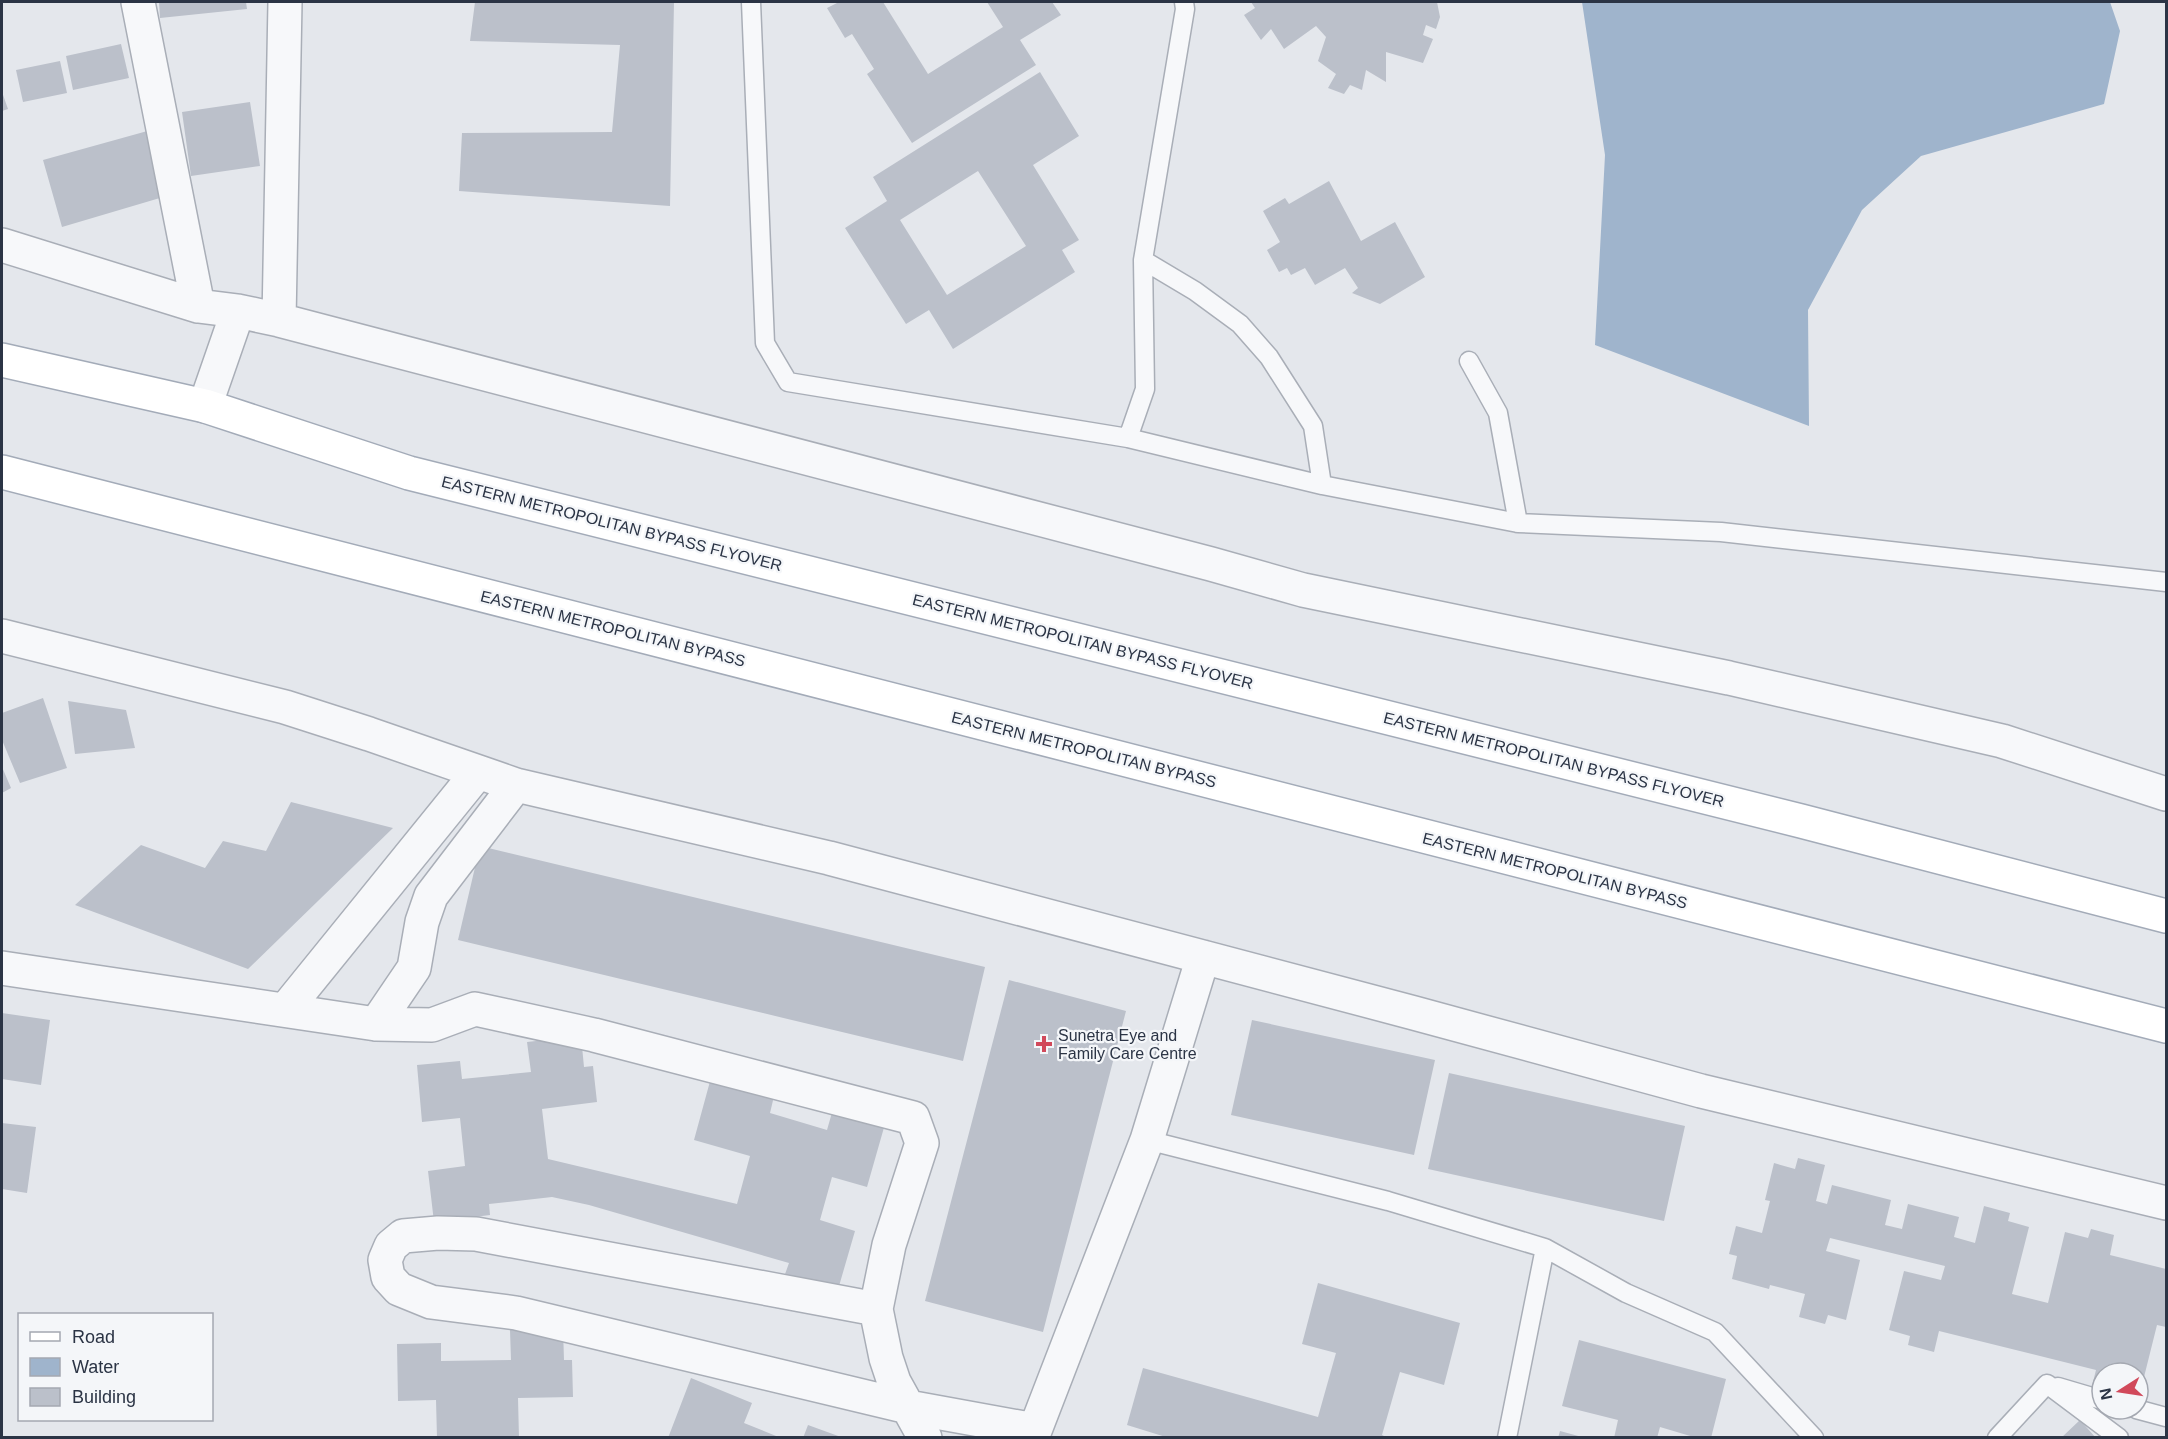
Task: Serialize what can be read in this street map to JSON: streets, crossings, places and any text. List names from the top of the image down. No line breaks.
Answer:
{"streets":{"main road":["EASTERN METROPOLITAN BYPASS FLYOVER","EASTERN METROPOLITAN BYPASS"]},"places":{"health":["Sunetra Eye and Family Care Centre"]},"legend":["Road","Water","Building"],"north":"left"}
